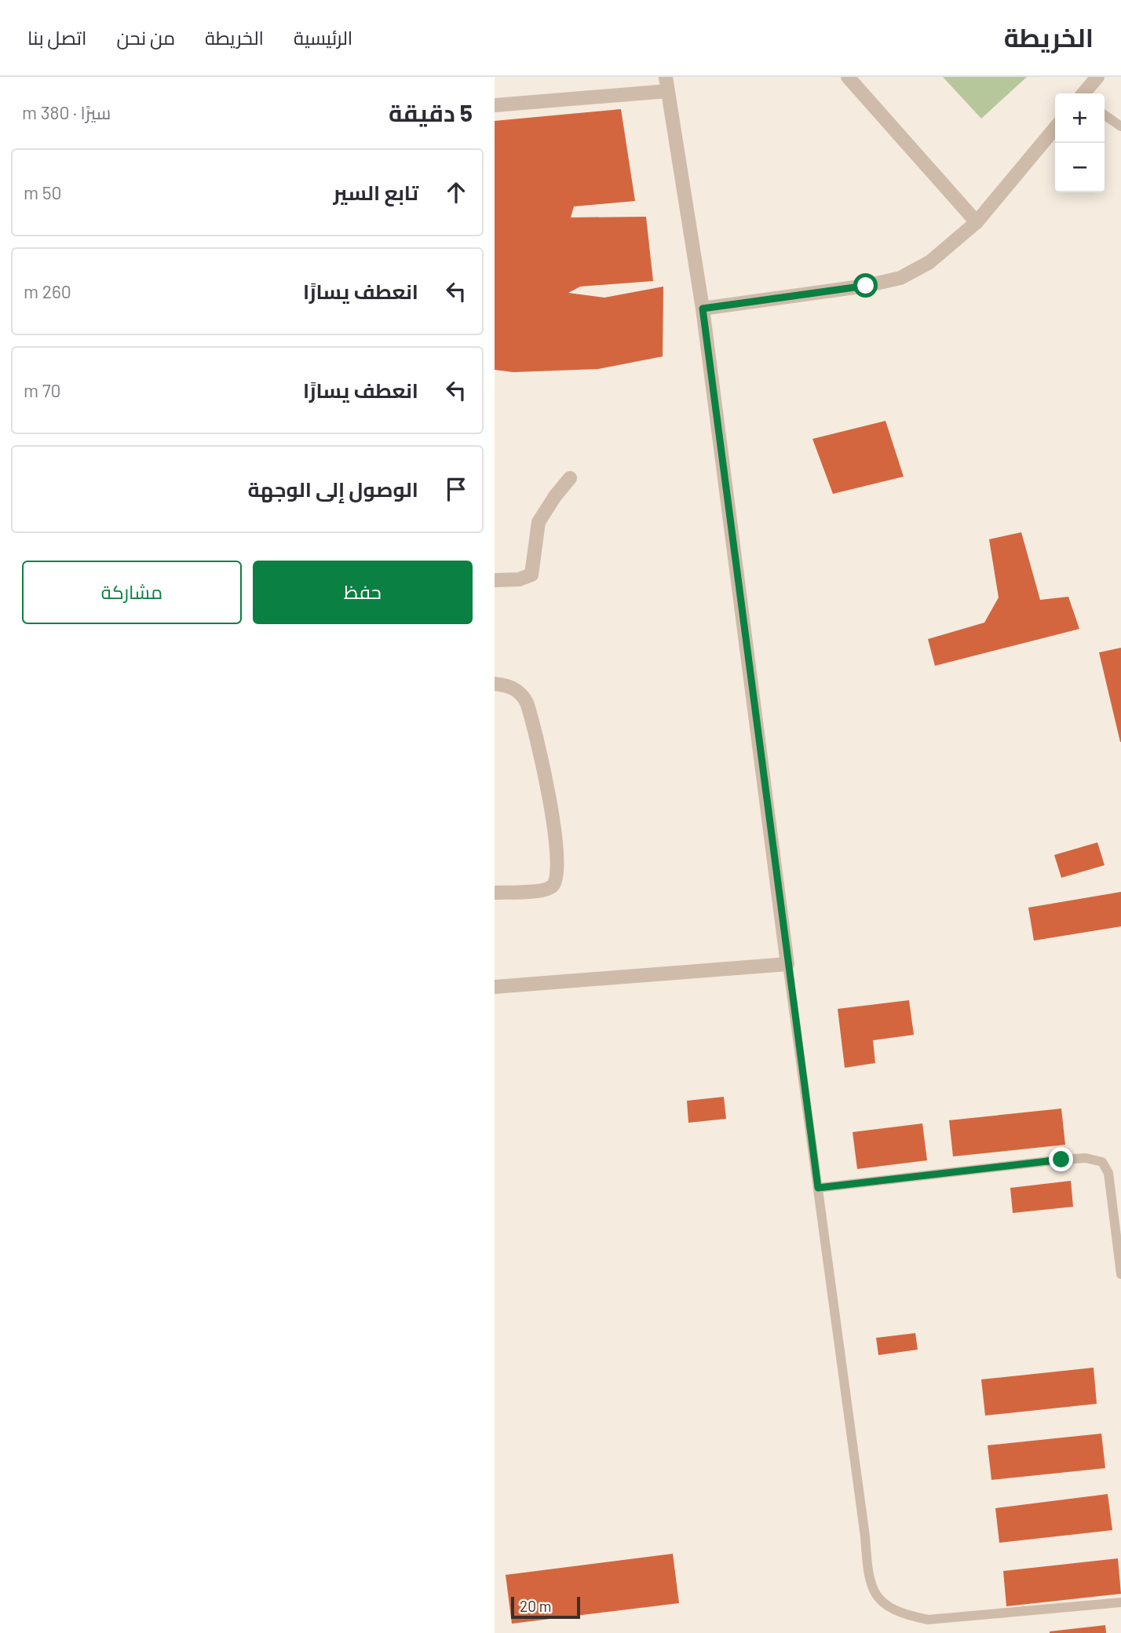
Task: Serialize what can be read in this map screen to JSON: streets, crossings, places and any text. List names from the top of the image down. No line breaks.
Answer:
{"scale_bar":"20 m","page":{"header":"الخريطة","nav":["الرئيسية","الخريطة","من نحن","اتصل بنا"],"heading":["5 دقيقة","سيرًا · 380 m"],"map_buttons":["+","−"],"list":[["تابع السير","50 m"],["انعطف يسارًا","260 m"],["انعطف يسارًا","70 m"],"الوصول إلى الوجهة"],"buttons":["حفظ","مشاركة"],"scale":"20 m"}}
